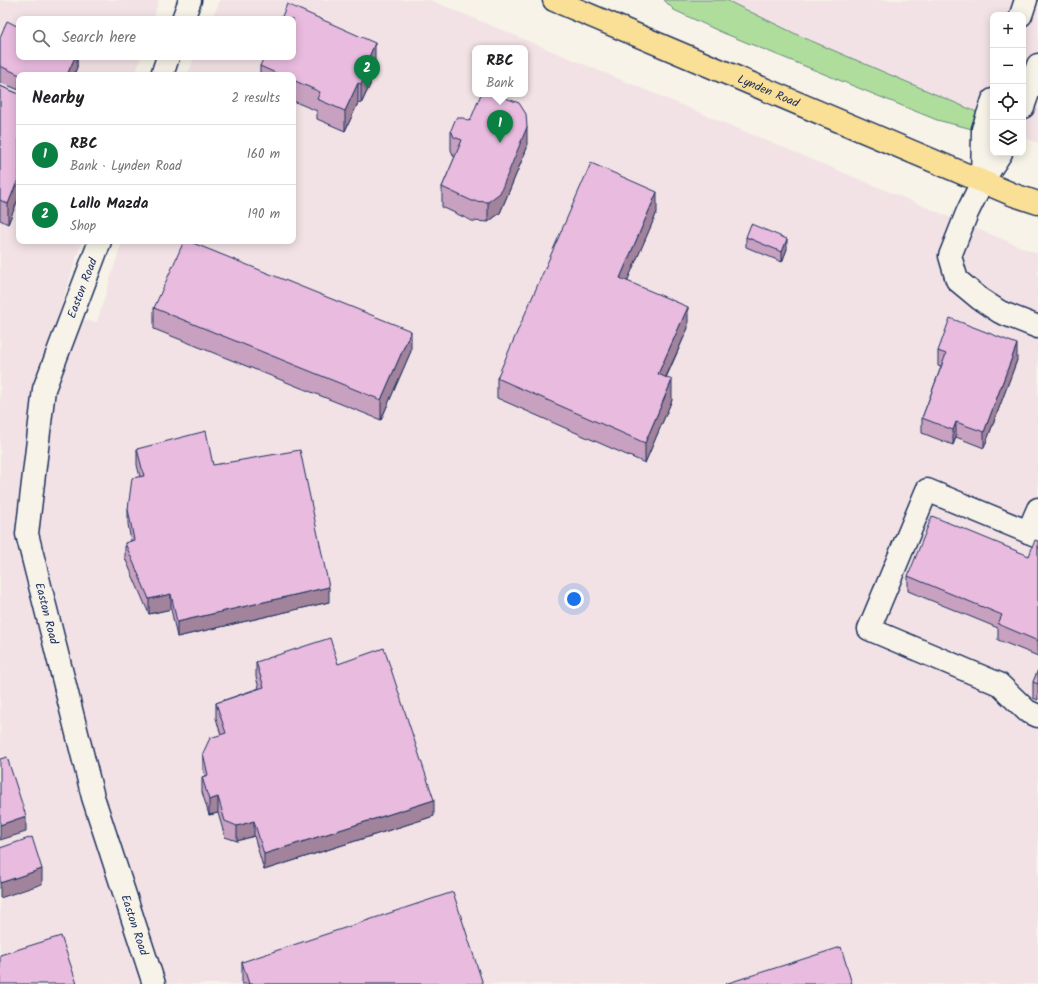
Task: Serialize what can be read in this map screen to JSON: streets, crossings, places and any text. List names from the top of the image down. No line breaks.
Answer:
{"streets":{"main road":["Lynden Road"],"street":["Easton Road"]},"page":{"map_buttons":["+","−"],"search":"Search here","popup":["RBC","Bank"],"pins":["2","1"],"heading":["Nearby","2 results"],"list":[{"mark":"1","name":"RBC","note":"Bank · Lynden Road","value":"160 m"},{"mark":"2","name":"Lallo Mazda","note":"Shop","value":"190 m"}]}}
